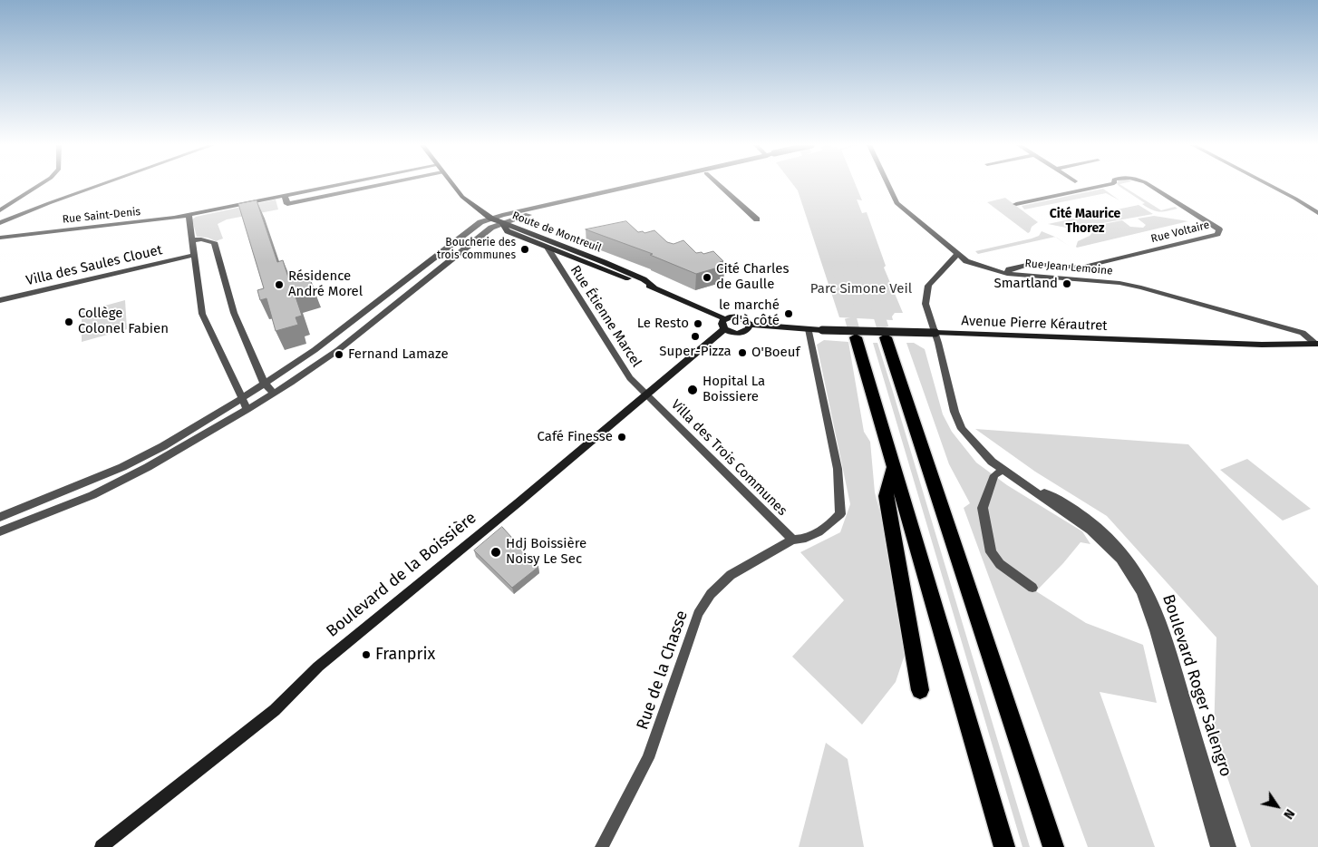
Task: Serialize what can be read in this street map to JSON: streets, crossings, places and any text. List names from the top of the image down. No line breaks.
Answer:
{"streets":{"main road":["Route de Montreuil","Avenue Pierre Kérautret","Boulevard de la Boissière"],"street":["Rue Saint-Denis","Rue Voltaire","Villa des Saules Clouet","Rue Jean Lemoine","Rue Étienne Marcel","Villa des Trois Communes","Rue de la Chasse","Boulevard Roger Salengro"]},"crossings":[["Route de Montreuil","Rue Étienne Marcel"],["Route de Montreuil","Avenue Pierre Kérautret"],["Route de Montreuil","Boulevard de la Boissière"],["Rue Voltaire","Rue Jean Lemoine"],["Rue Jean Lemoine","Avenue Pierre Kérautret"],["Rue Jean Lemoine","Boulevard Roger Salengro"],["Rue Étienne Marcel","Villa des Trois Communes"],["Rue Étienne Marcel","Boulevard de la Boissière"],["Avenue Pierre Kérautret","Boulevard de la Boissière"],["Avenue Pierre Kérautret","Rue de la Chasse"],["Avenue Pierre Kérautret","Boulevard Roger Salengro"],["Villa des Trois Communes","Boulevard de la Boissière"],["Villa des Trois Communes","Rue de la Chasse"]],"districts":["Cité Maurice Thorez"],"parks":["Parc Simone Veil"],"places":["Boucherie des trois communes","Cité Charles de Gaulle","Smartland","Résidence André Morel","le marché d'à côté","Collège Colonel Fabien","Le Resto","Super-Pizza","O'Boeuf","Fernand Lamaze","Hopital La Boissiere","Café Finesse","Hdj Boissière Noisy Le Sec","Franprix"],"north":"bottom right"}
